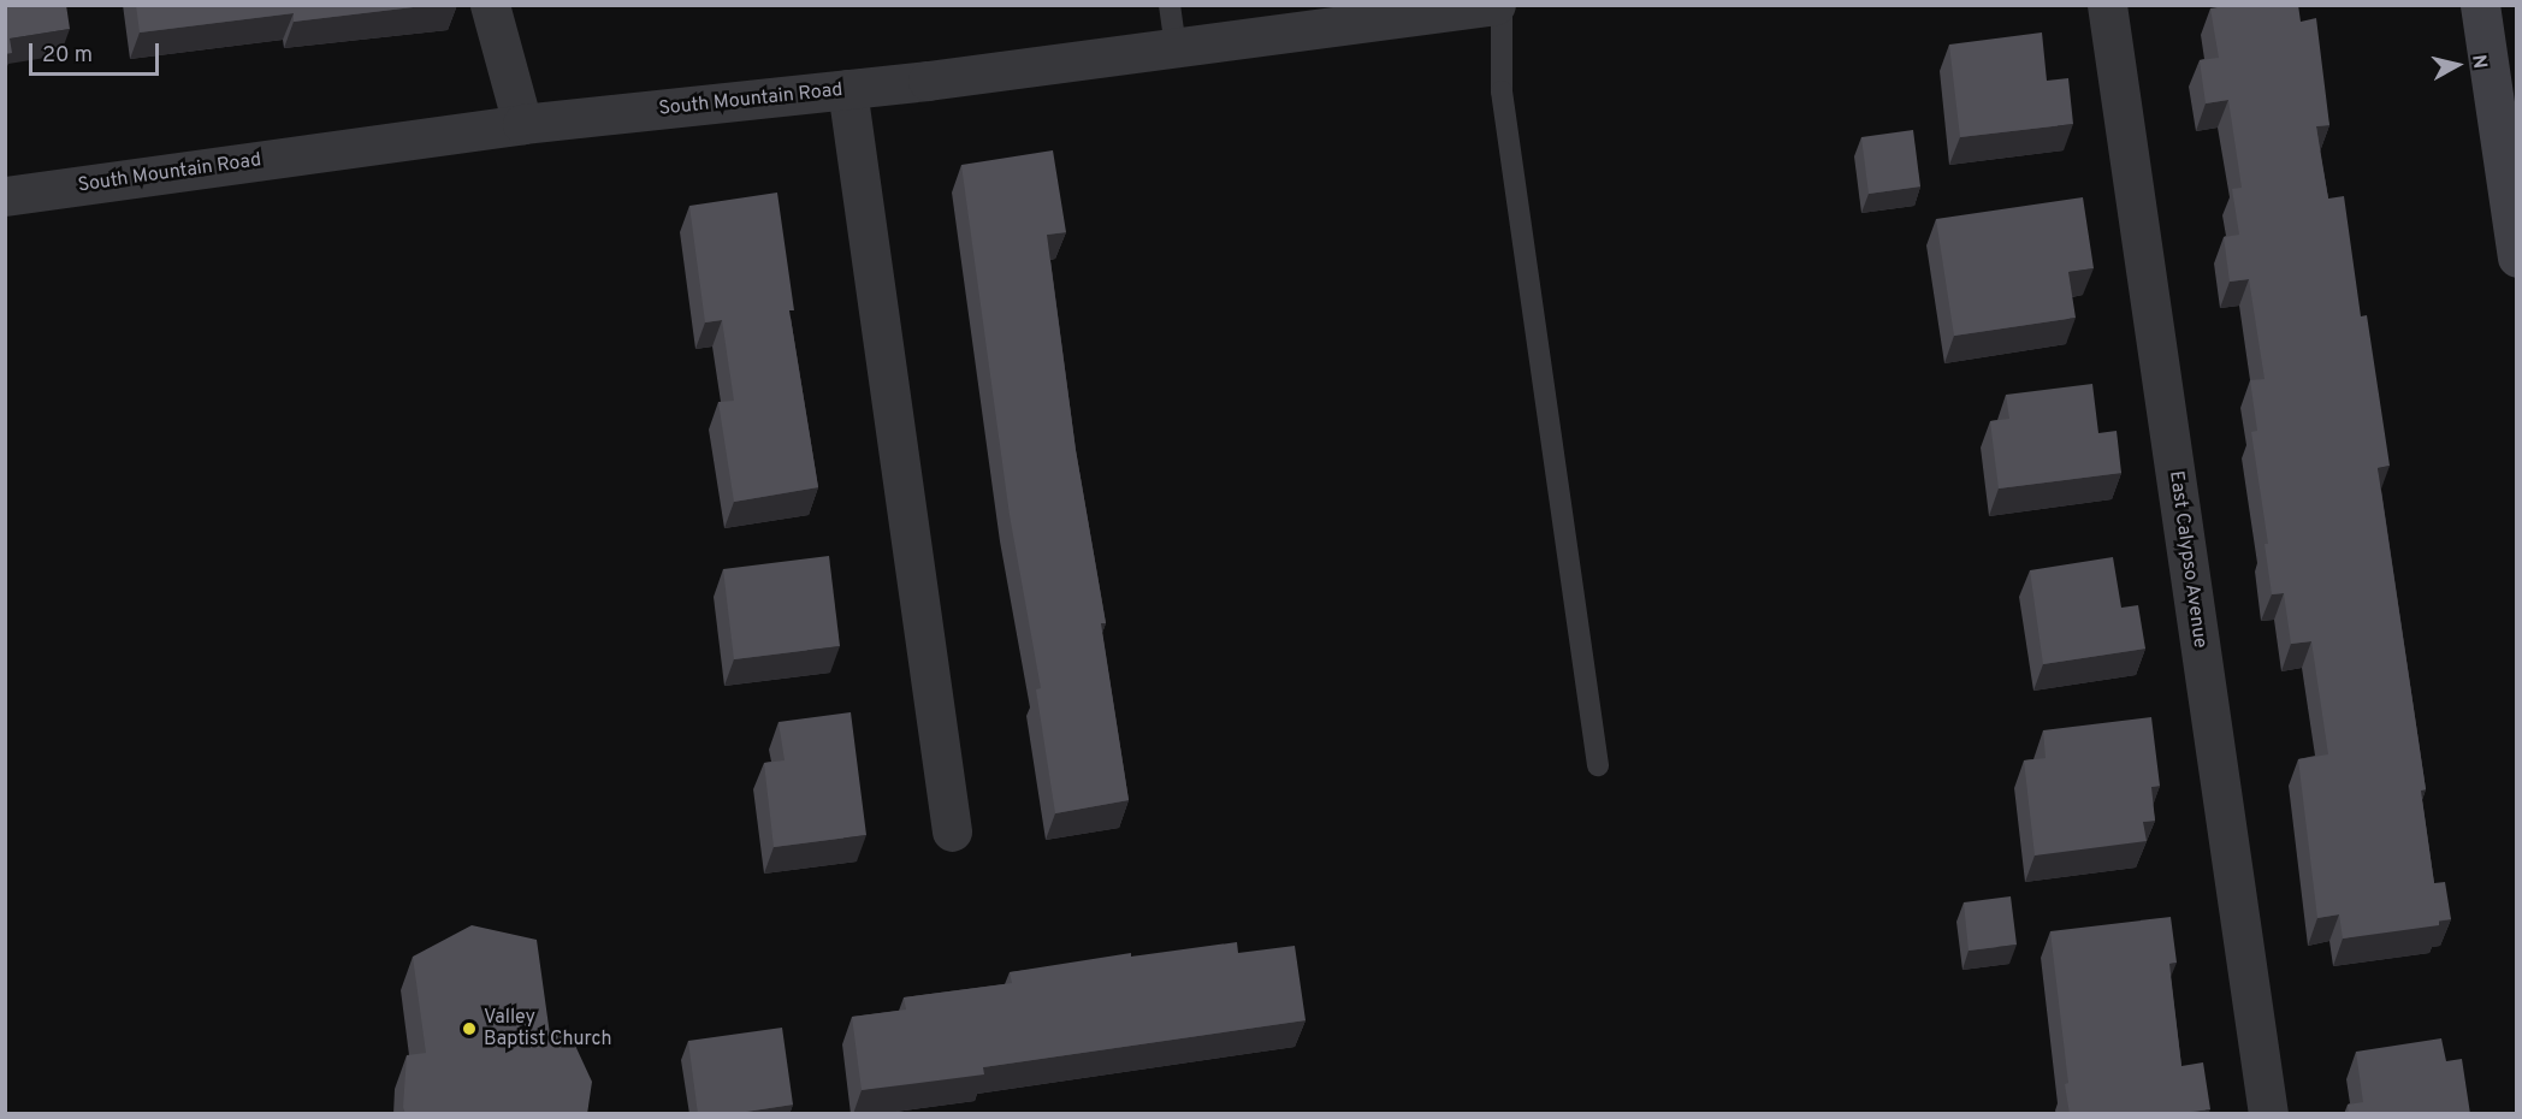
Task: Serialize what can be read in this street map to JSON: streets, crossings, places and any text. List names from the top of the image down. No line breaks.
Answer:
{"streets":{"street":["South Mountain Road","East Calypso Avenue"]},"places":["Valley Baptist Church"],"scale_bar":"20 m","north":"right"}
